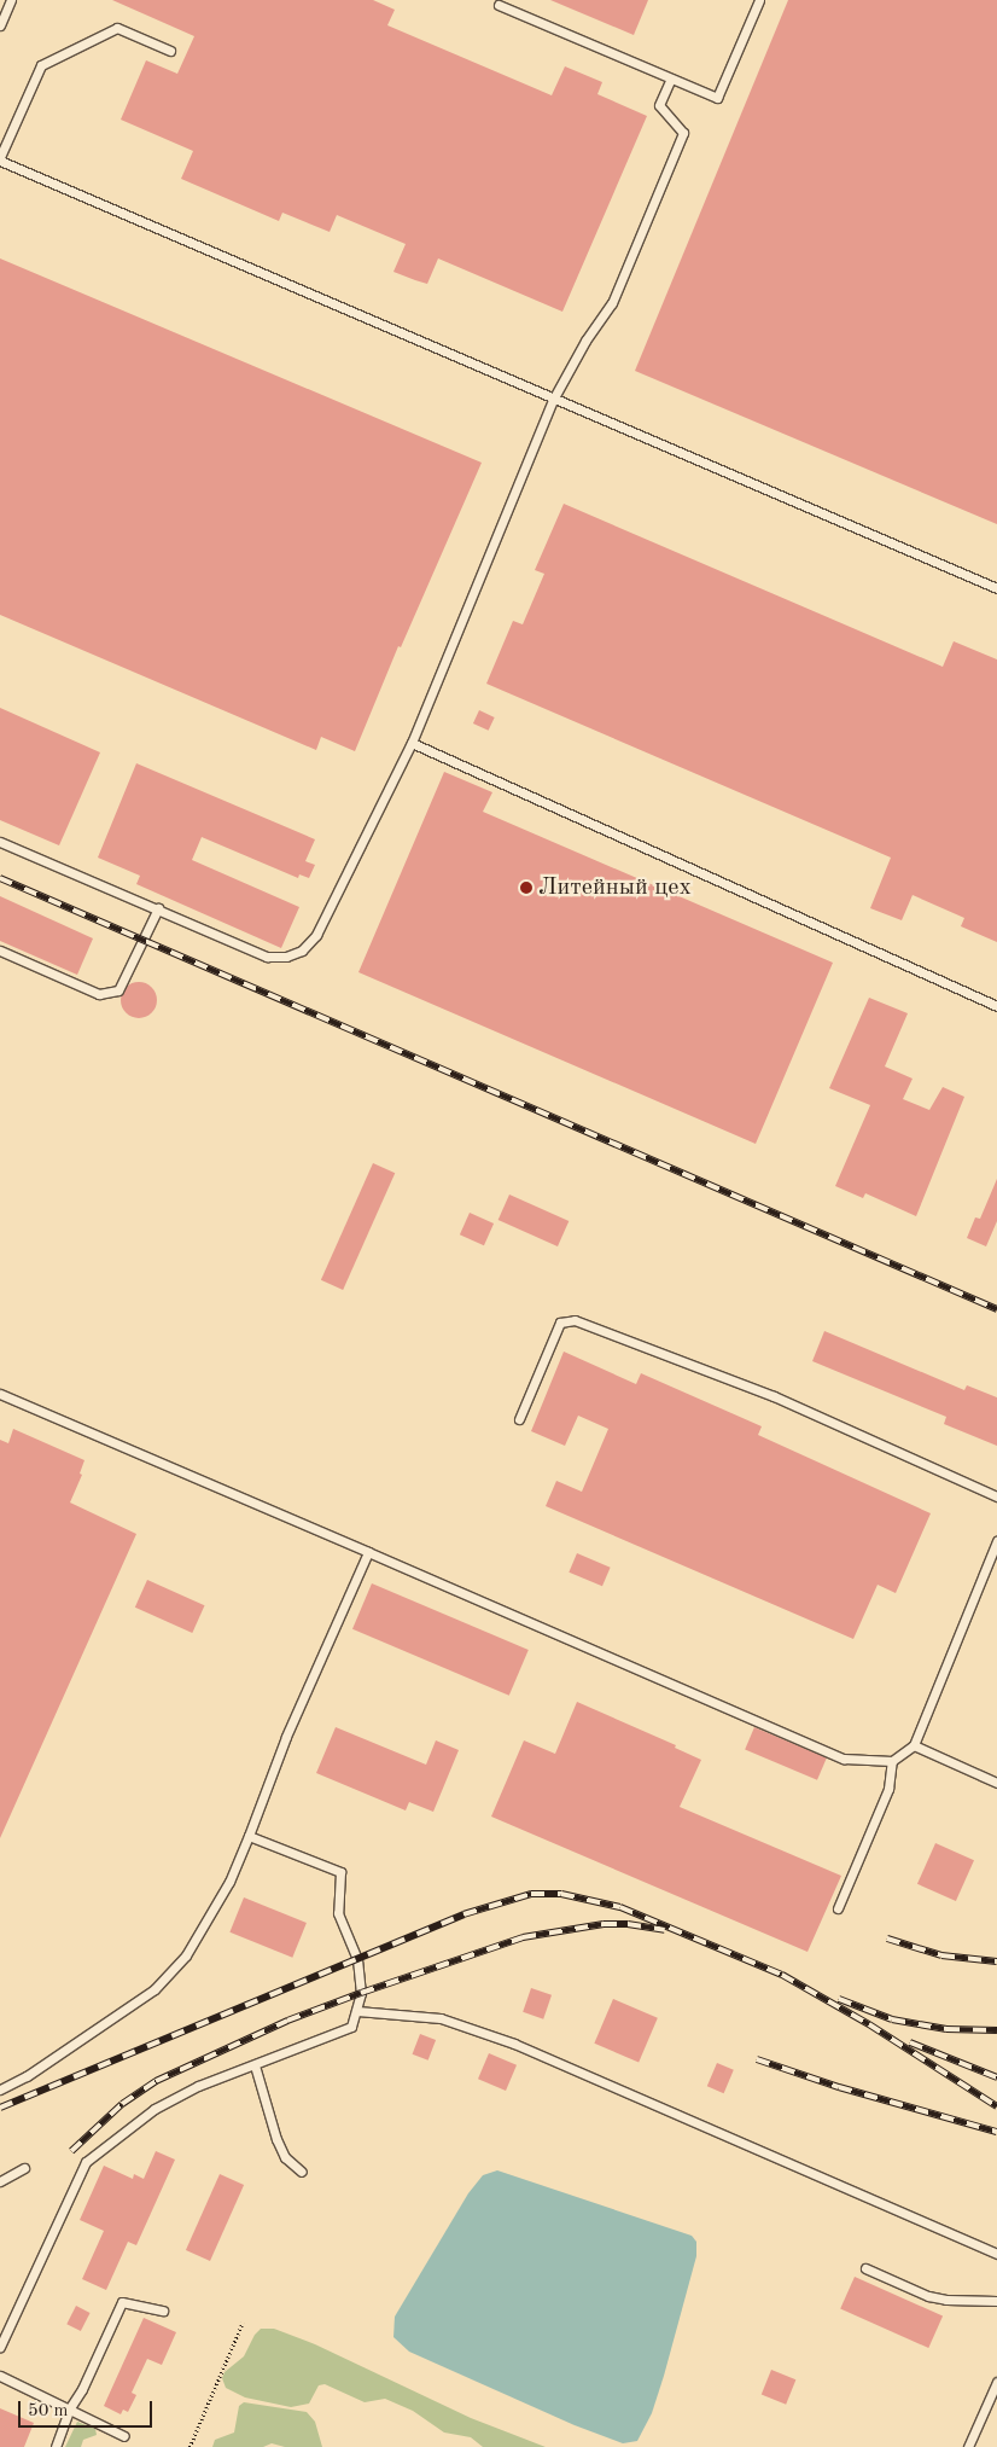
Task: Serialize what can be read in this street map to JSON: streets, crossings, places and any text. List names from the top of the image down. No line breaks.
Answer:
{"places":["Литейный цех"],"scale_bar":"50 m"}
